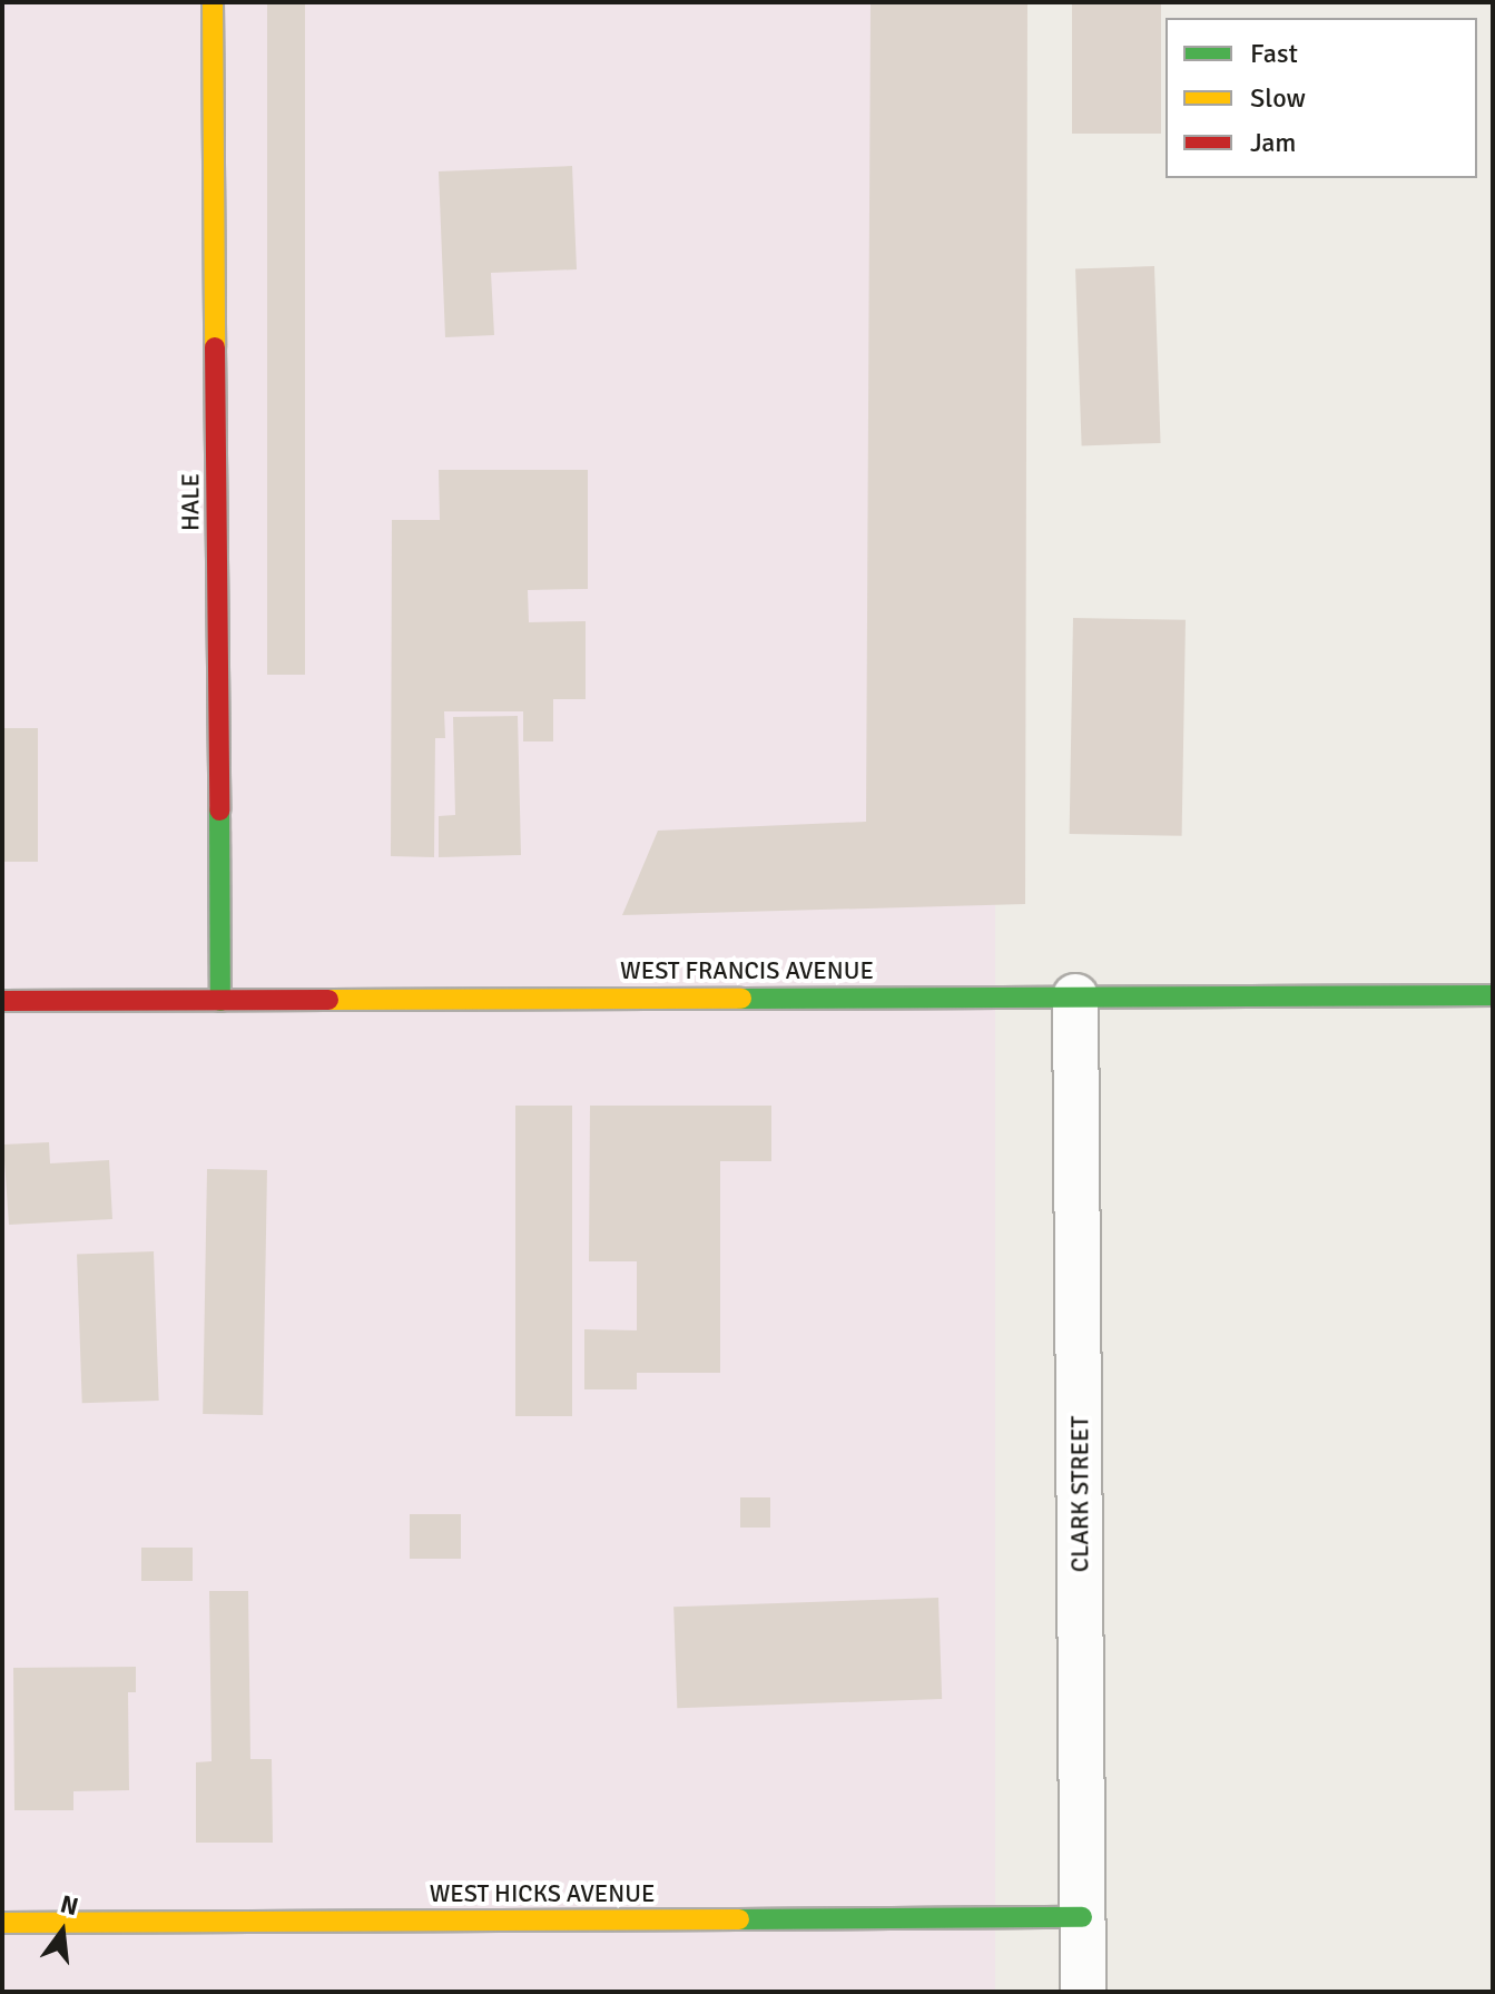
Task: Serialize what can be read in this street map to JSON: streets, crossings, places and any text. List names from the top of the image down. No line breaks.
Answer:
{"streets":{"street":["HALE","WEST FRANCIS AVENUE","CLARK STREET","WEST HICKS AVENUE"]},"crossings":[["HALE","WEST FRANCIS AVENUE"],["WEST FRANCIS AVENUE","CLARK STREET"],["CLARK STREET","WEST HICKS AVENUE"]],"legend":["Fast","Slow","Jam"],"north":"top"}
